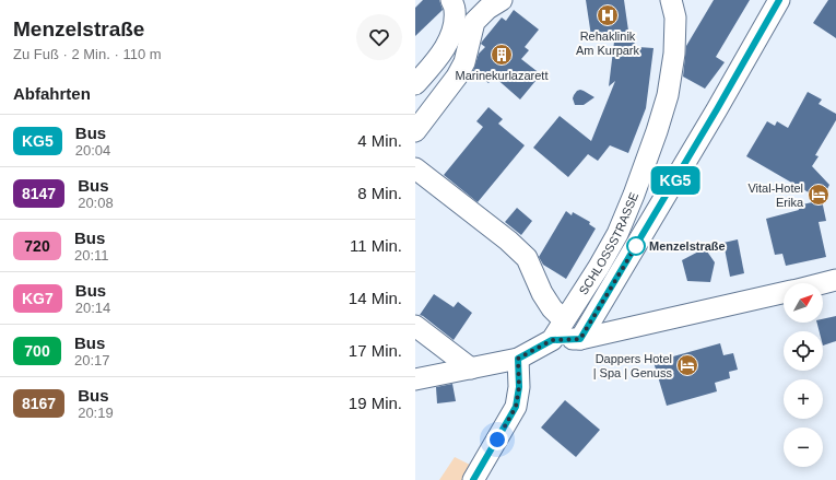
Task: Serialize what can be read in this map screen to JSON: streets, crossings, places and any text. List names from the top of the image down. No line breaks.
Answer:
{"streets":{"street":["SCHLOSSSTRASSE"]},"places":{"hospital":["Rehaklinik Am Kurpark"],"building":["Marinekurlazarett"],"hotel":["Vital-Hotel Erika","Dappers Hotel | Spa | Genuss"],"other":["Menzelstraße"]},"lines":["bus line KG5"],"north":"top right","page":{"heading":[["Menzelstraße","Zu Fuß · 2 Min. · 110 m"],"Abfahrten"],"on_map":"KG5","list":[{"mark":"KG5","name":"Bus","note":"20:04","value":"4 Min."},{"mark":"8147","name":"Bus","note":"20:08","value":"8 Min."},{"mark":"720","name":"Bus","note":"20:11","value":"11 Min."},{"mark":"KG7","name":"Bus","note":"20:14","value":"14 Min."},{"mark":"700","name":"Bus","note":"20:17","value":"17 Min."},{"mark":"8167","name":"Bus","note":"20:19","value":"19 Min."}],"map_buttons":["+","−"]}}
